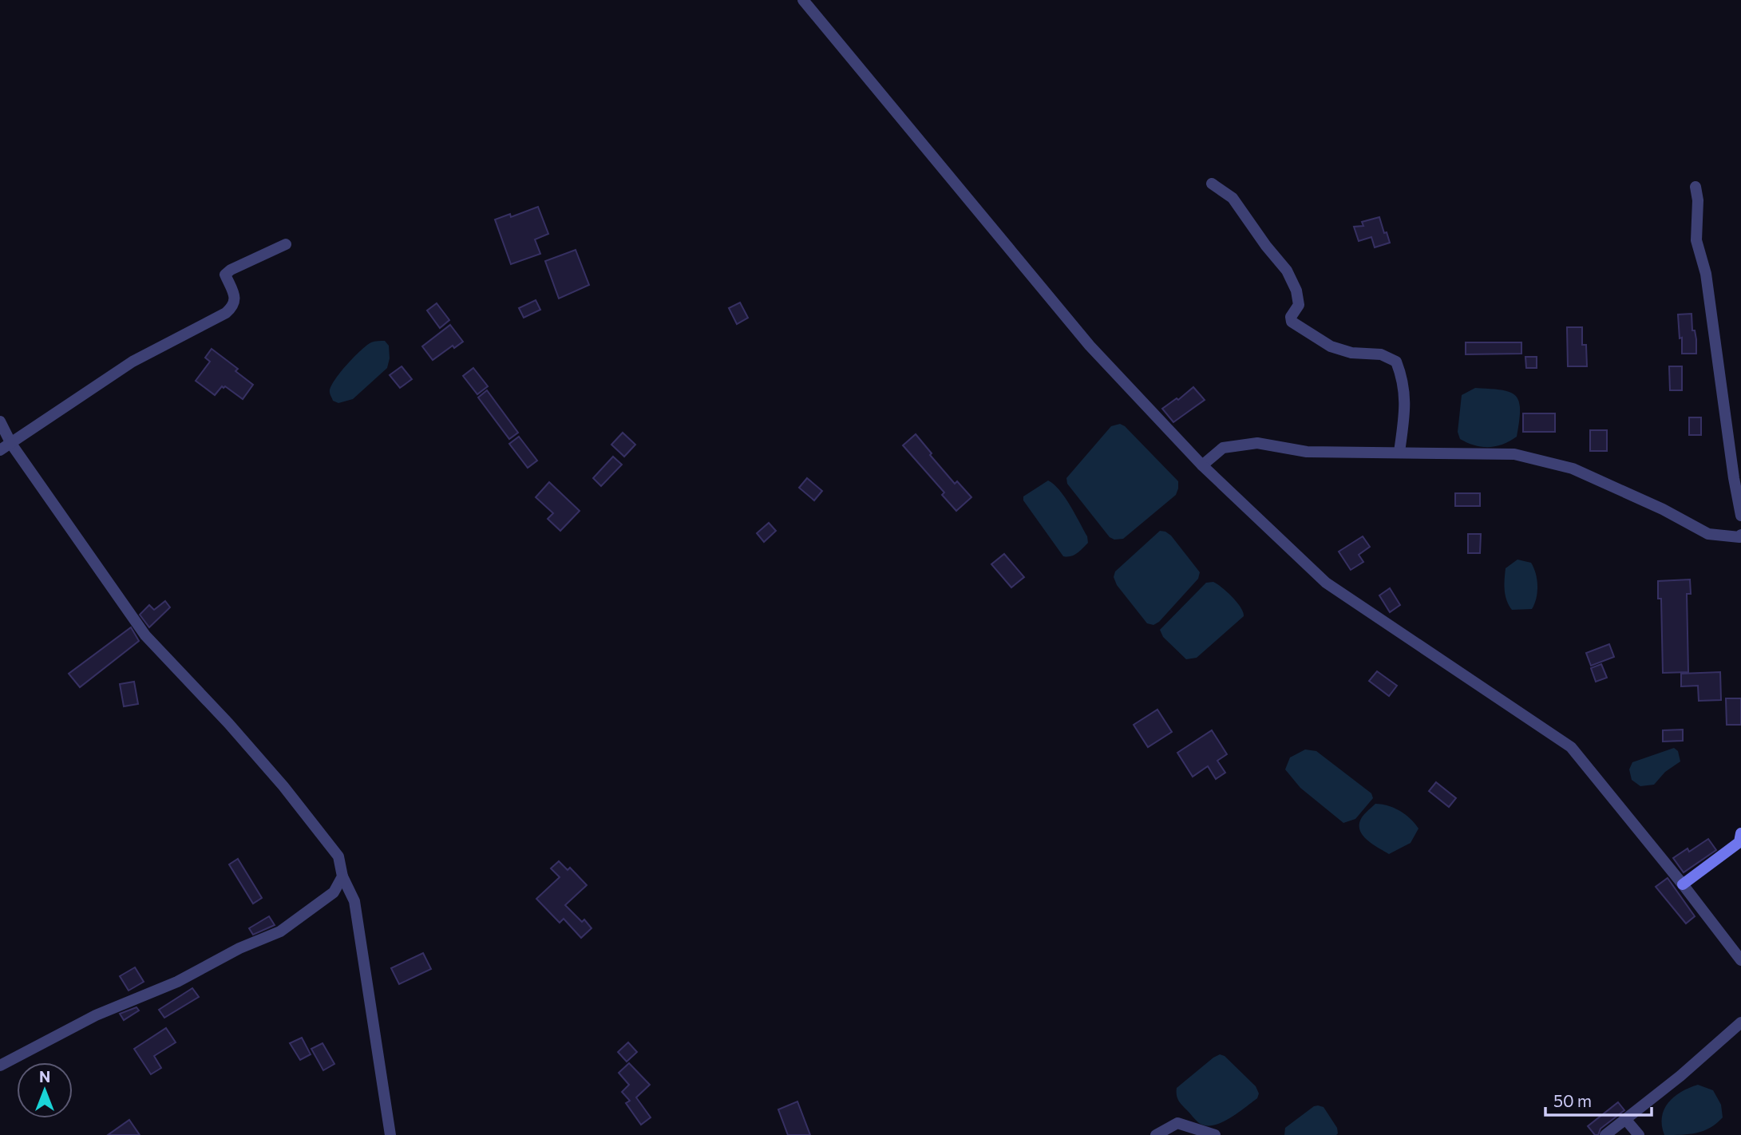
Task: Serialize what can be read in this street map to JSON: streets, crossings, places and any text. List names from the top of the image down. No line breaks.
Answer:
{"scale_bar":"50 m","north":"top"}
